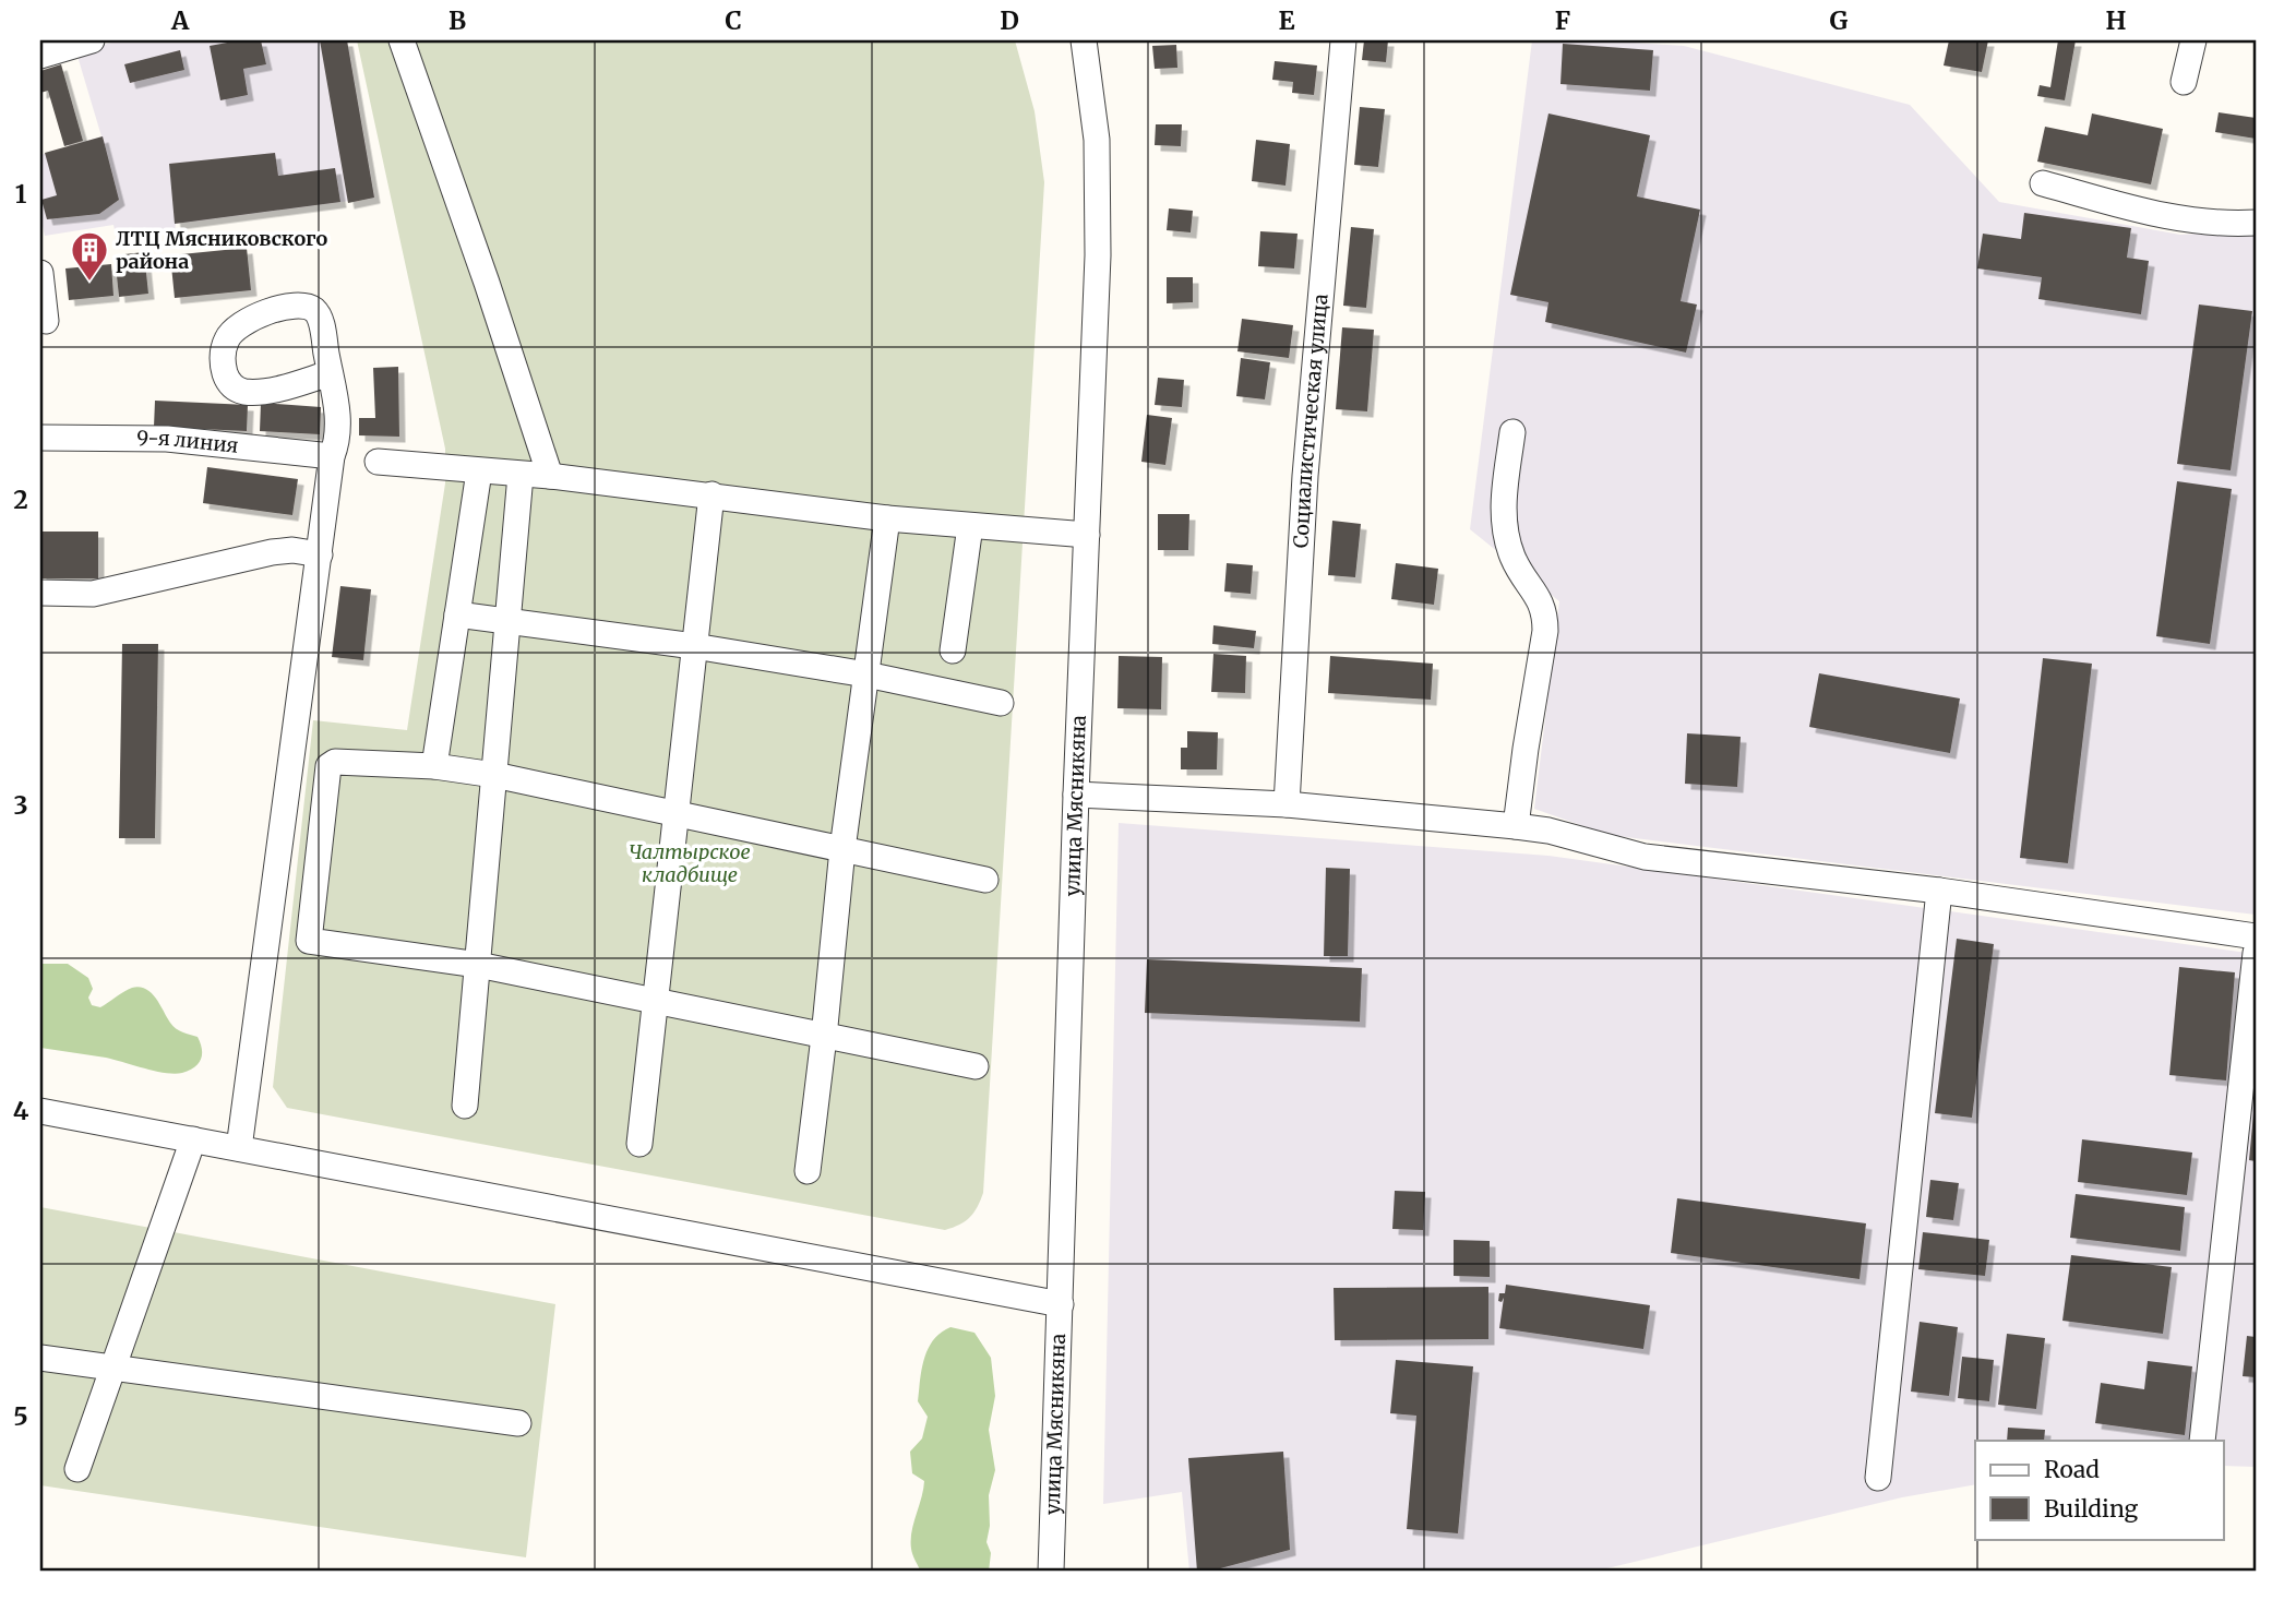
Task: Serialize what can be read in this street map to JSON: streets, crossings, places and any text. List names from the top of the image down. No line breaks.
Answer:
{"streets":{"street":["Социалистическая улица","9-я линия","улица Мясникяна"]},"parks":["Чалтырское кладбище"],"places":{"building":["ЛТЦ Мясниковского района"]},"legend":["Road","Building"],"grid":{"columns":["A","B","C","D","E","F","G","H"],"rows":["1","2","3","4","5"]}}
